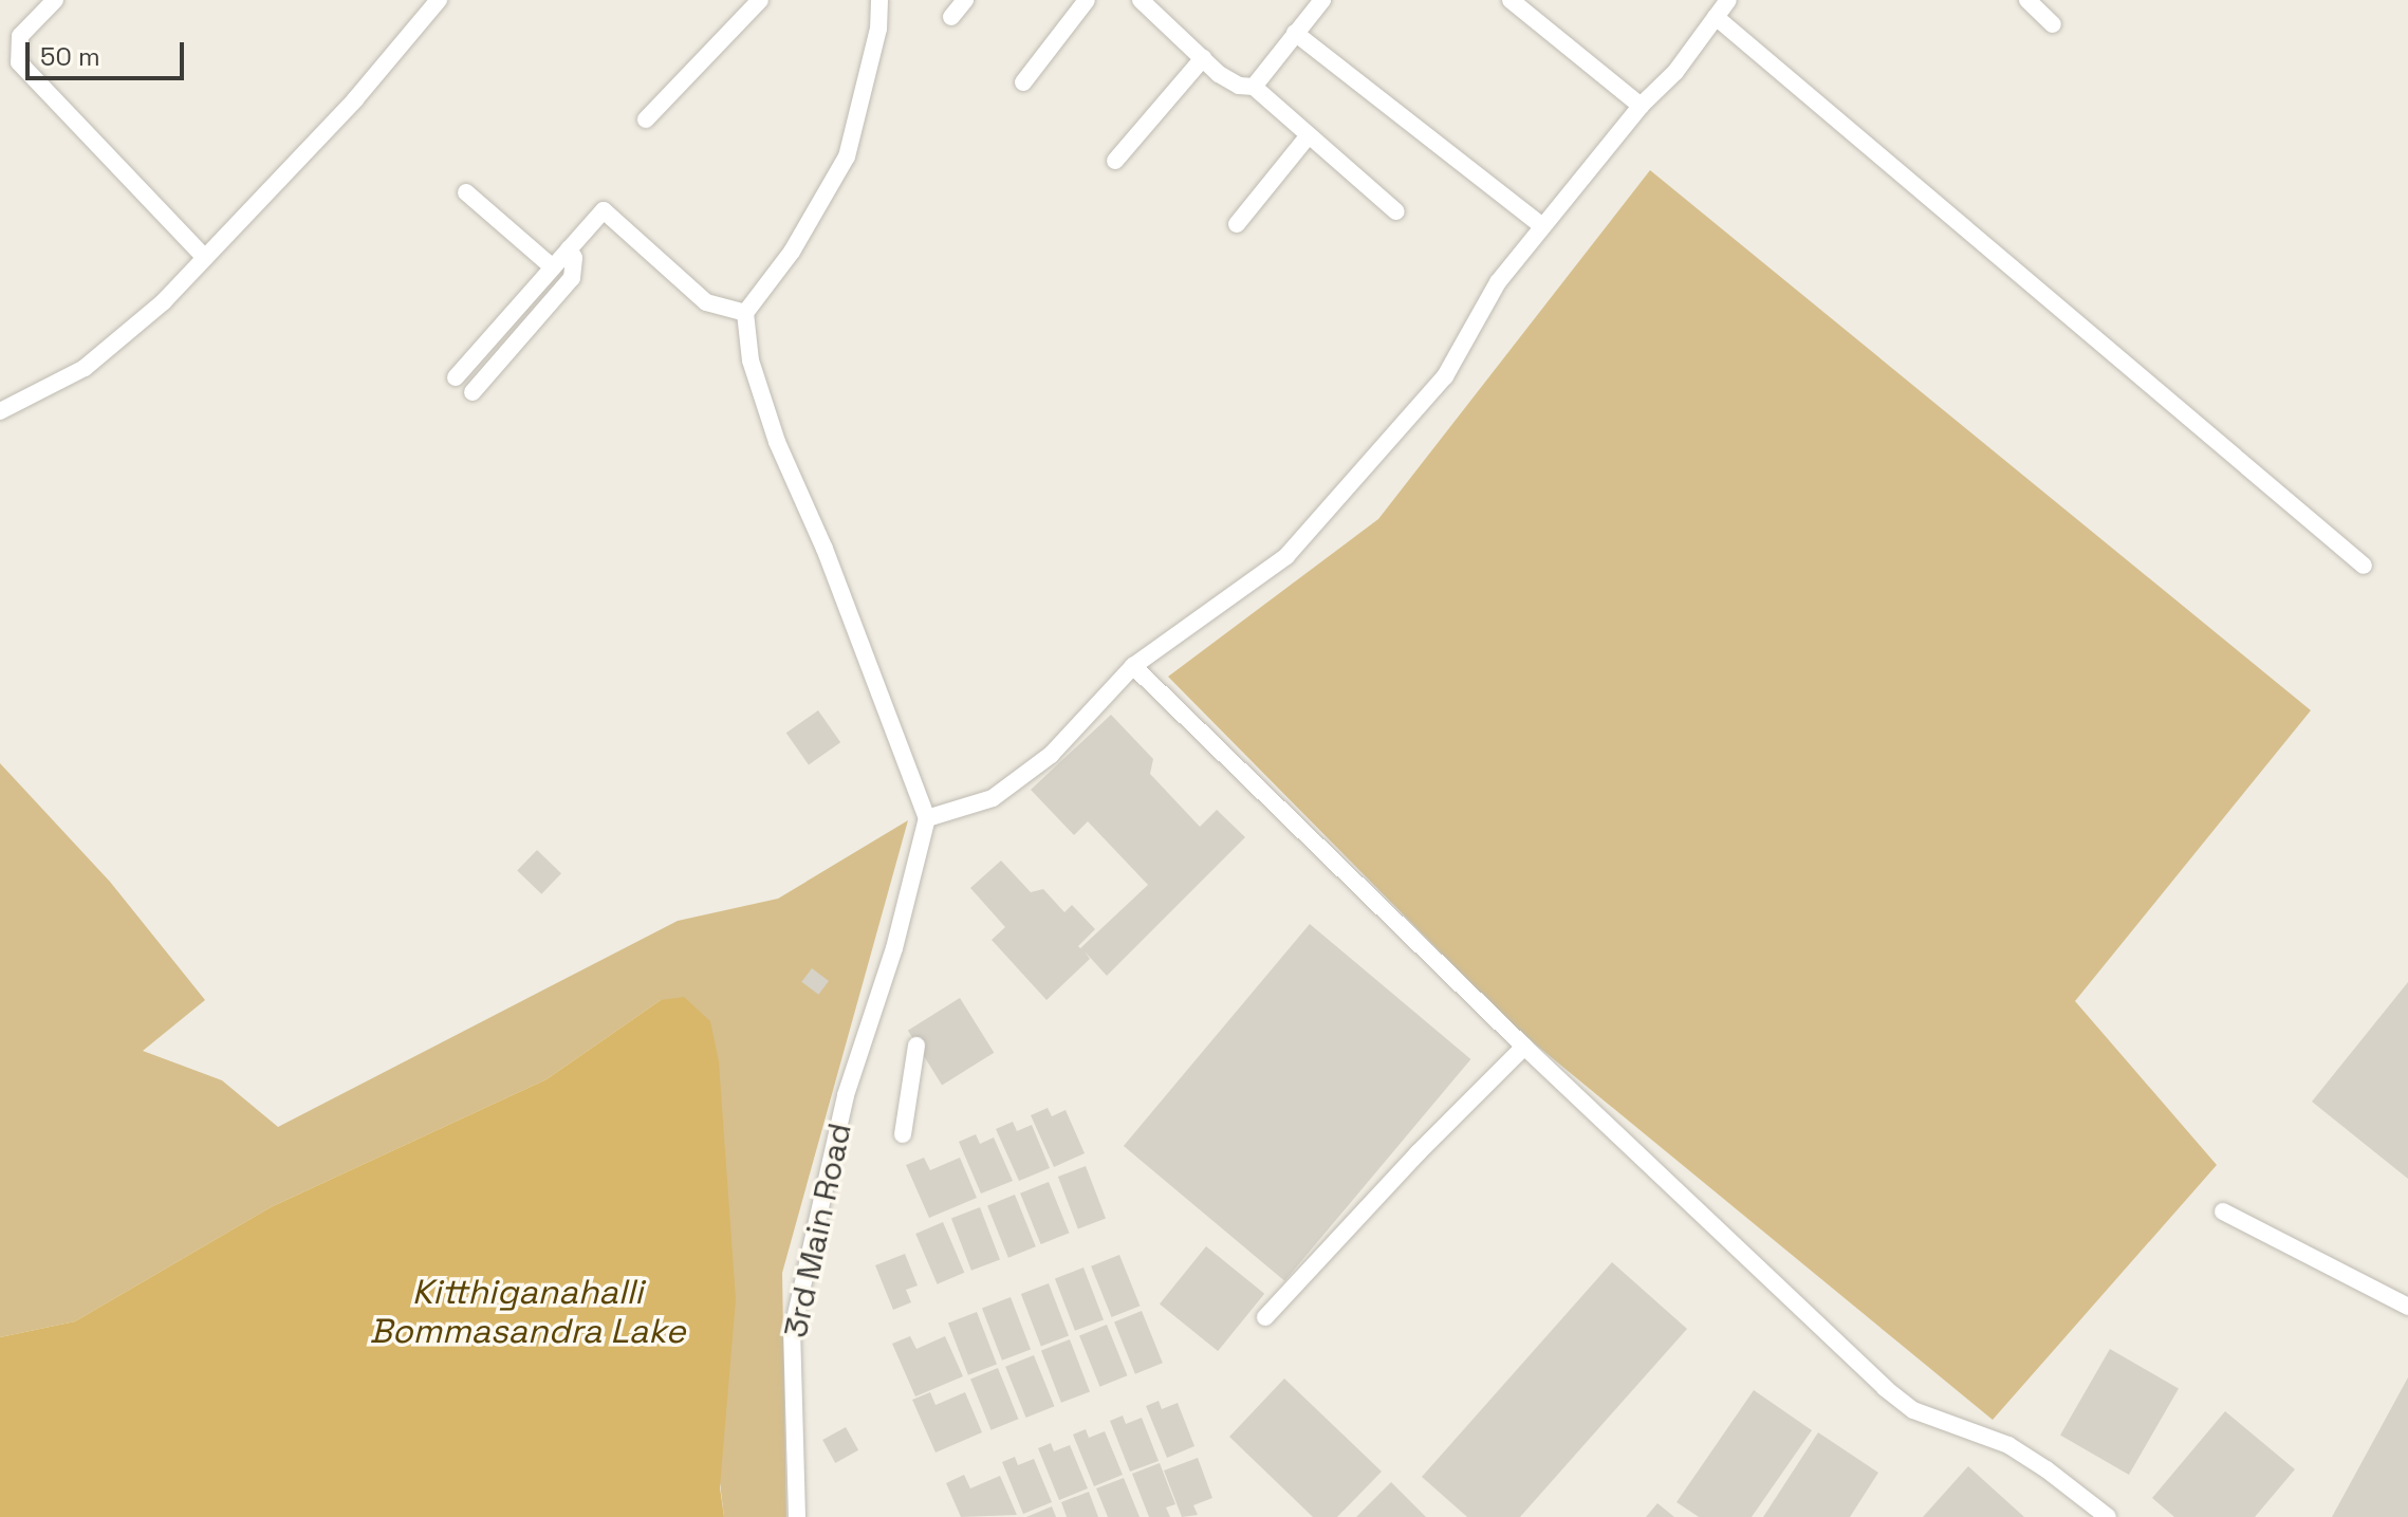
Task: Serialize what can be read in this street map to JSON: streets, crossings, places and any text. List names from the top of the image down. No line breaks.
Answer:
{"streets":{"street":["3rd Main Road"]},"water":["Kitthiganahalli Bommasandra Lake"],"scale_bar":"50 m"}
